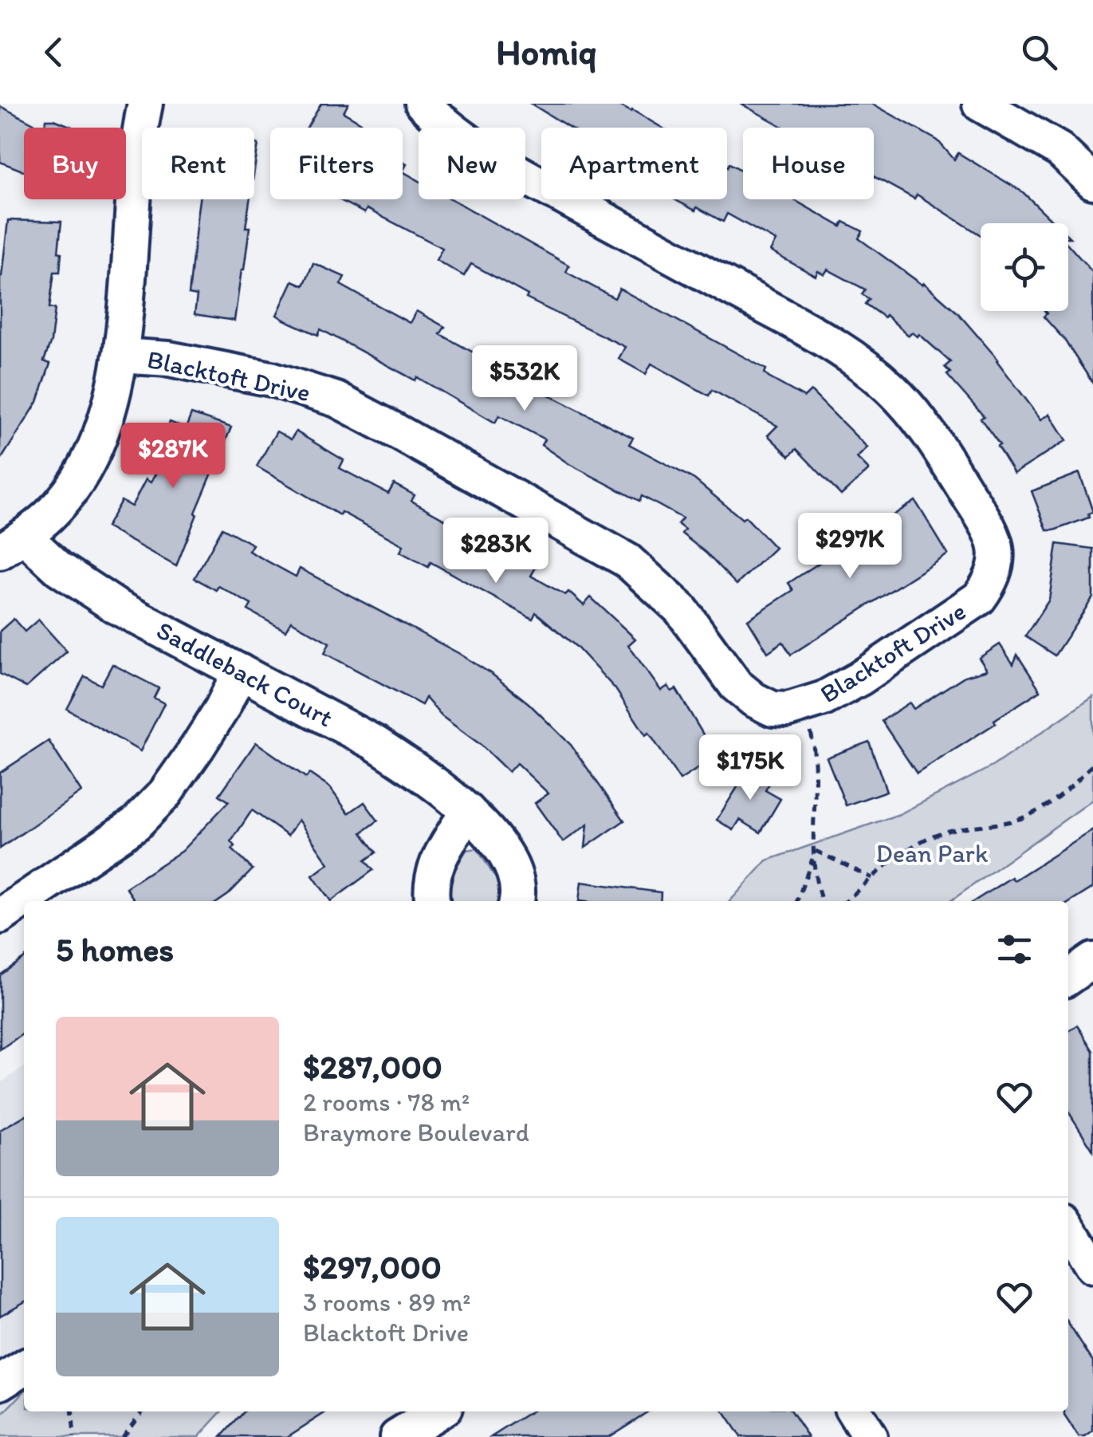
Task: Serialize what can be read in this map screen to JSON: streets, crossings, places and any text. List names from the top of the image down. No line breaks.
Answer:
{"streets":{"street":["Blacktoft Drive","Saddleback Court"]},"parks":["Dean Park"],"page":{"header":"Homiq","chip":["Buy","Rent","Filters","New","Apartment","House"],"price":["$532K","$287K","$297K","$283K","$175K"],"heading":"5 homes","list":[{"name":"$287,000","note":"2 rooms · 78 m² · Braymore Boulevard"},{"name":"$297,000","note":"3 rooms · 89 m² · Blacktoft Drive"}]}}
